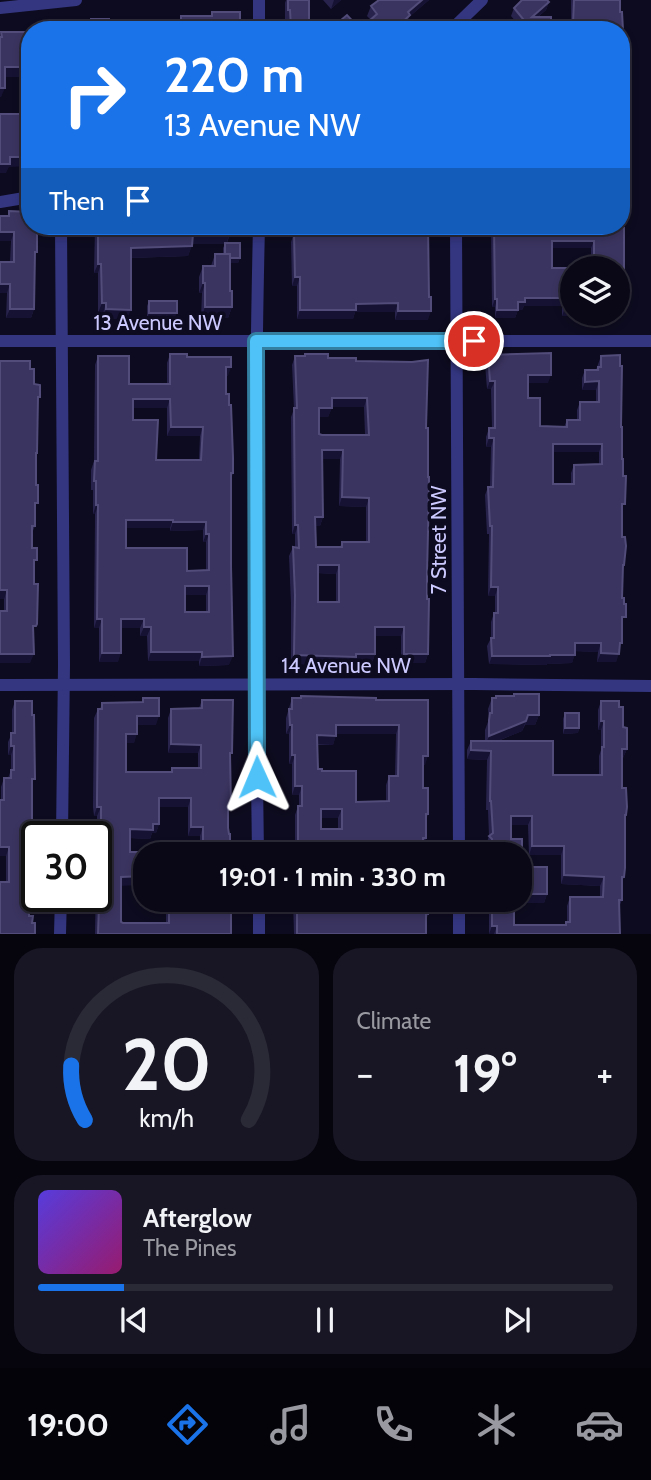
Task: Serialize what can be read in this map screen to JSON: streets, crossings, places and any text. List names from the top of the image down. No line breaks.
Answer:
{"streets":{"street":["13 Avenue NW","7 Street NW","14 Avenue NW"]},"crossings":[["13 Avenue NW","7 Street NW"],["7 Street NW","14 Avenue NW"]],"page":{"turn":["220 m","13 Avenue NW"],"then":"Then","limit":"30","trip":"19:01 · 1 min · 330 m","tile":"Climate","heat":["−","19°","+"],"song":["Afterglow","The Pines"],"tabs":"19:00","gauge":["20","km/h"]}}
